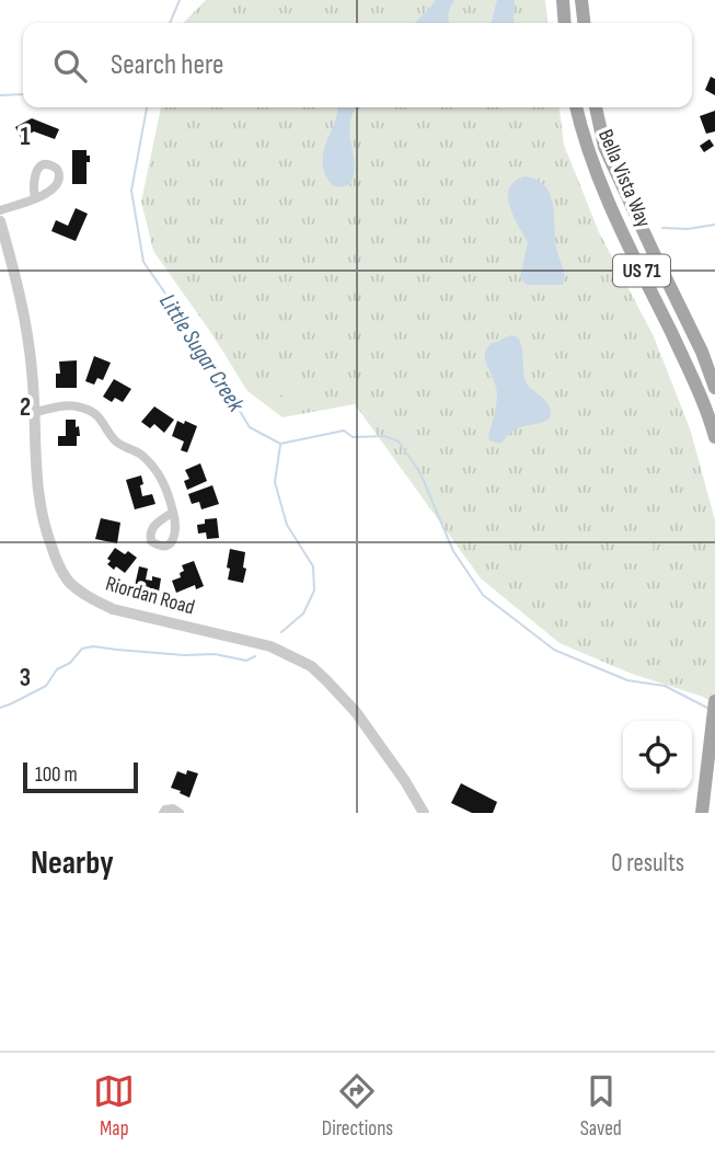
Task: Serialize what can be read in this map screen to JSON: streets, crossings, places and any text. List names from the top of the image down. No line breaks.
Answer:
{"streets":{"main road":["Bella Vista Way","US 71"],"street":["Riordan Road"]},"water":["Little Sugar Creek"],"scale_bar":"100 m","page":{"search":"Search here","scale":"100 m","heading":["Nearby","0 results"],"nav":["Map","Directions","Saved"]},"grid":{"rows":["1","2","3"]}}
